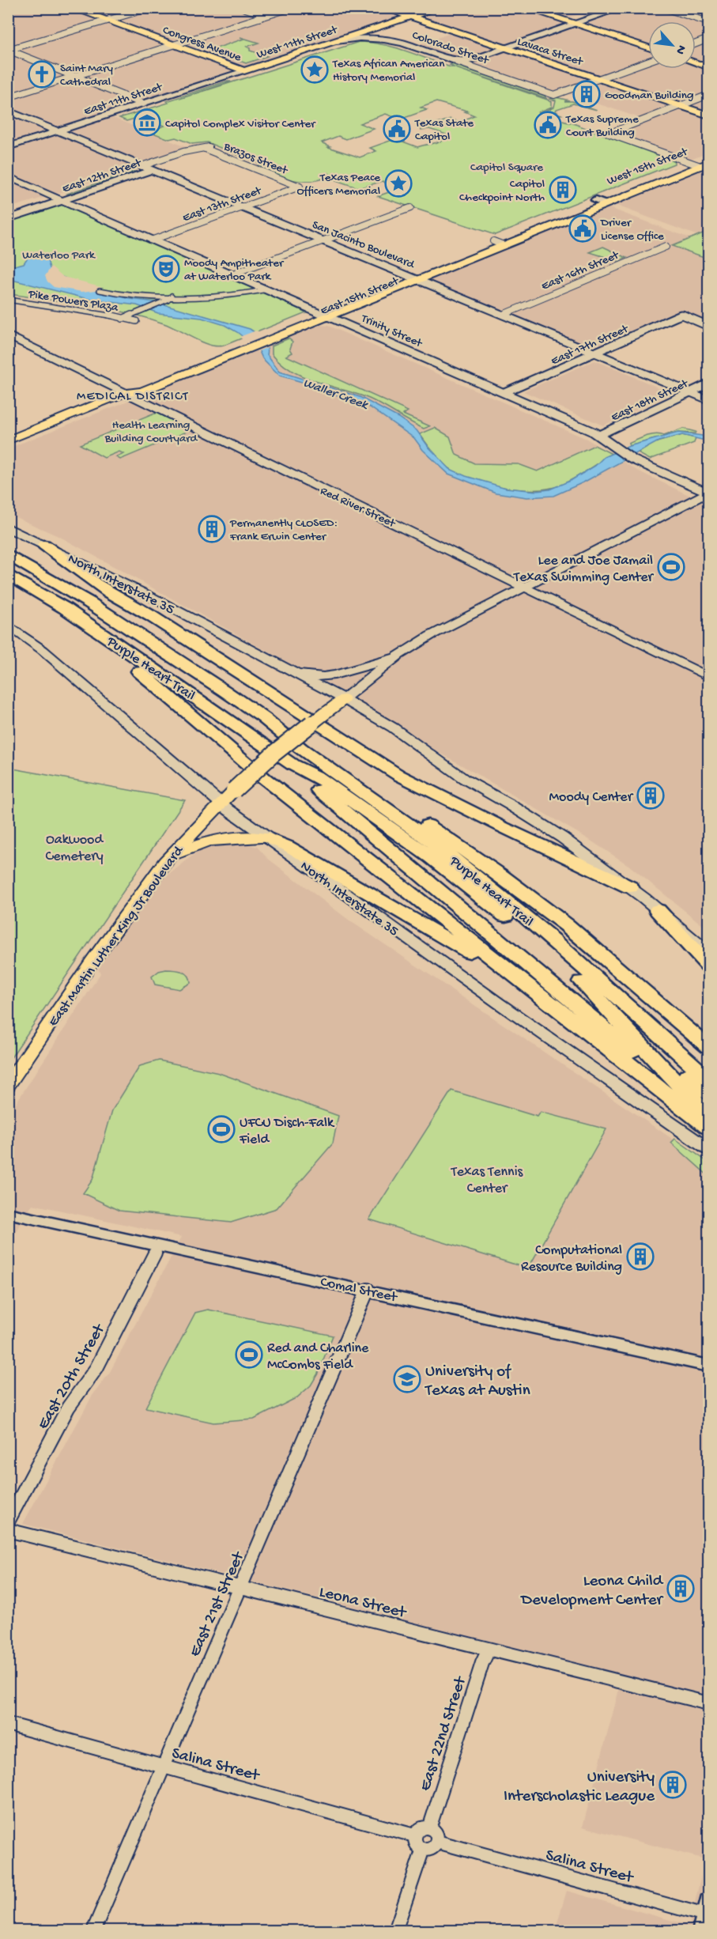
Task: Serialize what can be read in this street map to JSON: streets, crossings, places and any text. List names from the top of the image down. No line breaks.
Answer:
{"streets":{"highway":["Purple Heart Trail"],"main road":["West 11th Street","Congress Avenue","Colorado Street","Lavaca Street","East 11th Street","West 15th Street","East 12th Street","San Jacinto Boulevard","East 15th Street","Trinity Street","Red River Street","North Interstate 35","East Martin Luther King Jr Boulevard"],"street":["Brazos Street","East 13th Street","East 16th Street","Pike Powers Plaza","East 17th Street","East 18th Street","Comal Street","East 20th Street","Leona Street","East 21st Street","East 22nd Street","Salina Street"]},"crossings":[["West 11th Street","Congress Avenue"],["West 11th Street","Colorado Street"],["West 11th Street","Lavaca Street"],["West 11th Street","East 11th Street"],["Congress Avenue","East 11th Street"],["Colorado Street","Lavaca Street"],["East 11th Street","San Jacinto Boulevard"],["Brazos Street","East 12th Street"],["Brazos Street","East 13th Street"],["West 15th Street","East 15th Street"],["East 12th Street","San Jacinto Boulevard"],["East 12th Street","Trinity Street"],["East 13th Street","San Jacinto Boulevard"],["East 13th Street","Trinity Street"],["San Jacinto Boulevard","East 16th Street"],["San Jacinto Boulevard","East 15th Street"],["San Jacinto Boulevard","East 17th Street"],["San Jacinto Boulevard","East 18th Street"],["East 15th Street","Trinity Street"],["Trinity Street","East 17th Street"],["Trinity Street","East 18th Street"],["Trinity Street","East Martin Luther King Jr Boulevard"],["Red River Street","East Martin Luther King Jr Boulevard"],["North Interstate 35","East Martin Luther King Jr Boulevard"],["Comal Street","East 20th Street"],["Comal Street","East 21st Street"],["Leona Street","East 21st Street"],["Leona Street","East 22nd Street"],["East 21st Street","Salina Street"],["East 22nd Street","Salina Street"]],"districts":["MEDICAL DISTRICT"],"water":["Waller Creek"],"parks":["Capitol Square","Waterloo Park","Health Learning Building Courtyard","Oakwood Cemetery","Texas Tennis Center"],"places":{"place":["Texas African American History Memorial","Texas Peace Officers Memorial"],"church":["Saint Mary Cathedral"],"building":["Goodman Building","Capitol Checkpoint North","Permanently CLOSED: Frank Erwin Center","Moody Center","Computational Resource Building","Leona Child Development Center","University Interscholastic League"],"museum":["Capitol Complex Visitor Center"],"public building":["Texas Supreme Court Building","Texas State Capitol","Driver License Office"],"theatre":["Moody Ampitheater at Waterloo Park"],"sports":["Lee and Joe Jamail Texas Swimming Center","UFCU Disch-Falk Field","Red and Charline McCombs Field"],"school or university":["University of Texas at Austin"]},"north":"bottom right"}
